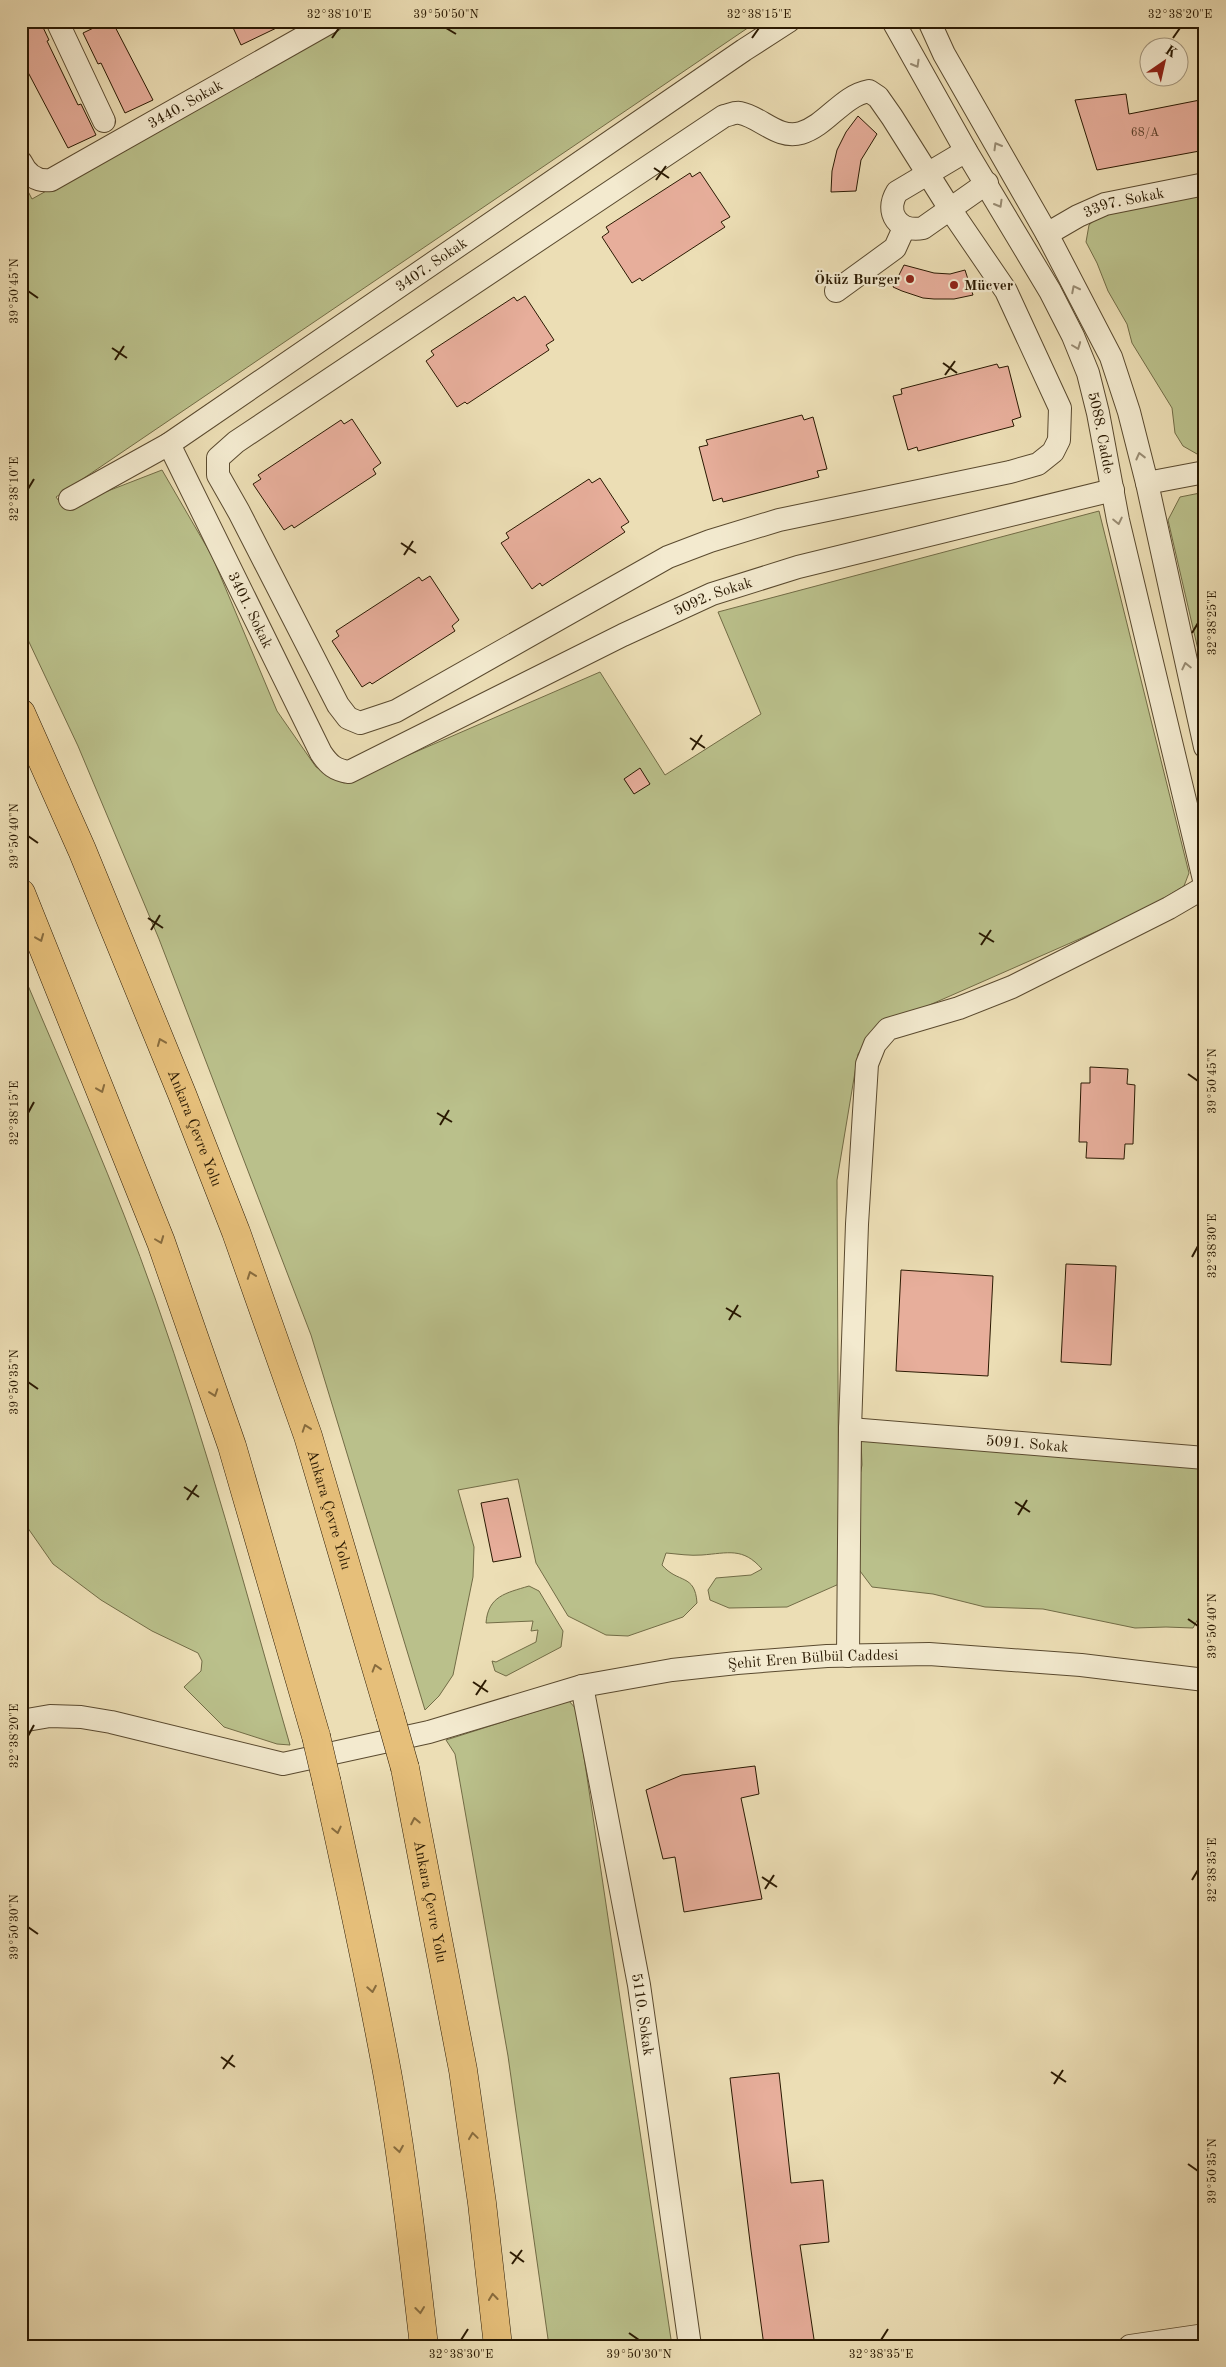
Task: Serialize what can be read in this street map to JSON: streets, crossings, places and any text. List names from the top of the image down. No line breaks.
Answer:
{"streets":{"highway":["Ankara Çevre Yolu"],"street":["3440. Sokak","3397. Sokak","3407. Sokak","5088. Cadde","5092. Sokak","3401. Sokak","5091. Sokak","Şehit Eren Bülbül Caddesi","5110. Sokak"]},"crossings":[["3397. Sokak","5088. Cadde"],["3407. Sokak","3401. Sokak"],["5088. Cadde","5092. Sokak"],["5092. Sokak","3401. Sokak"],["Şehit Eren Bülbül Caddesi","5110. Sokak"]],"places":["Öküz Burger","Mücver"],"house_numbers":["68/A"],"north":"top right","coordinates":["32°38'10\"E","39°50'50\"N","32°38'15\"E","32°38'20\"E","39°50'45\"N","32°38'25\"E","39°50'40\"N","32°38'30\"E","39°50'35\"N","32°38'35\"E","39°50'30\"N"]}
